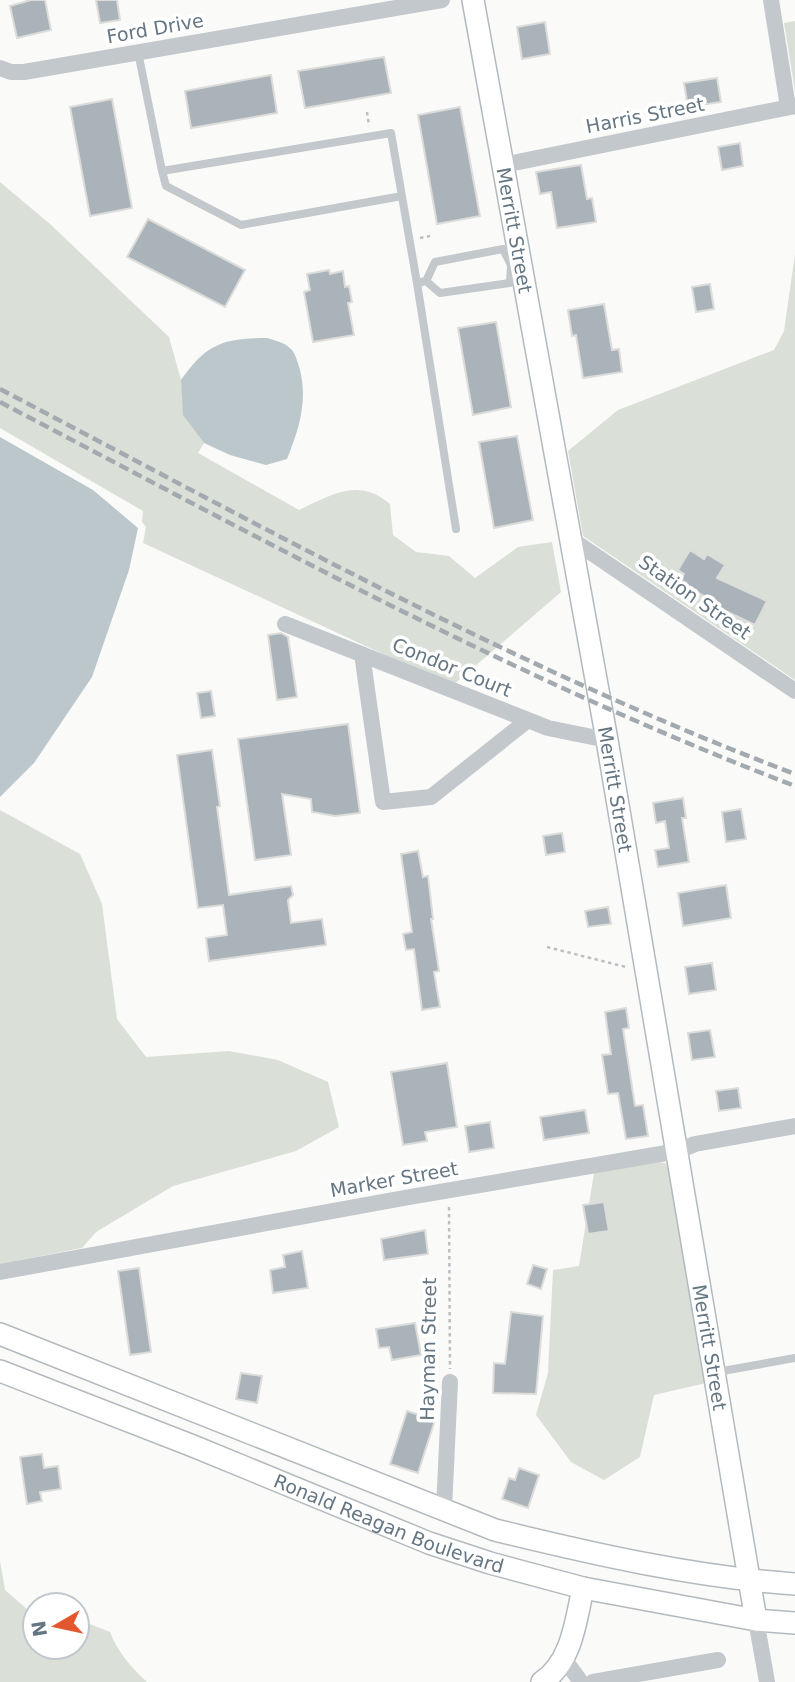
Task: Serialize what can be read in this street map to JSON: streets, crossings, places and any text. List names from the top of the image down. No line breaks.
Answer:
{"streets":{"street":["Ford Drive","Harris Street","Merritt Street","Station Street","Condor Court","Marker Street","Hayman Street","Ronald Reagan Boulevard"]},"crossings":[["Harris Street","Merritt Street"],["Merritt Street","Station Street"],["Merritt Street","Condor Court"],["Merritt Street","Marker Street"],["Merritt Street","Ronald Reagan Boulevard"],["Marker Street","Hayman Street"],["Hayman Street","Ronald Reagan Boulevard"]],"north":"left"}
